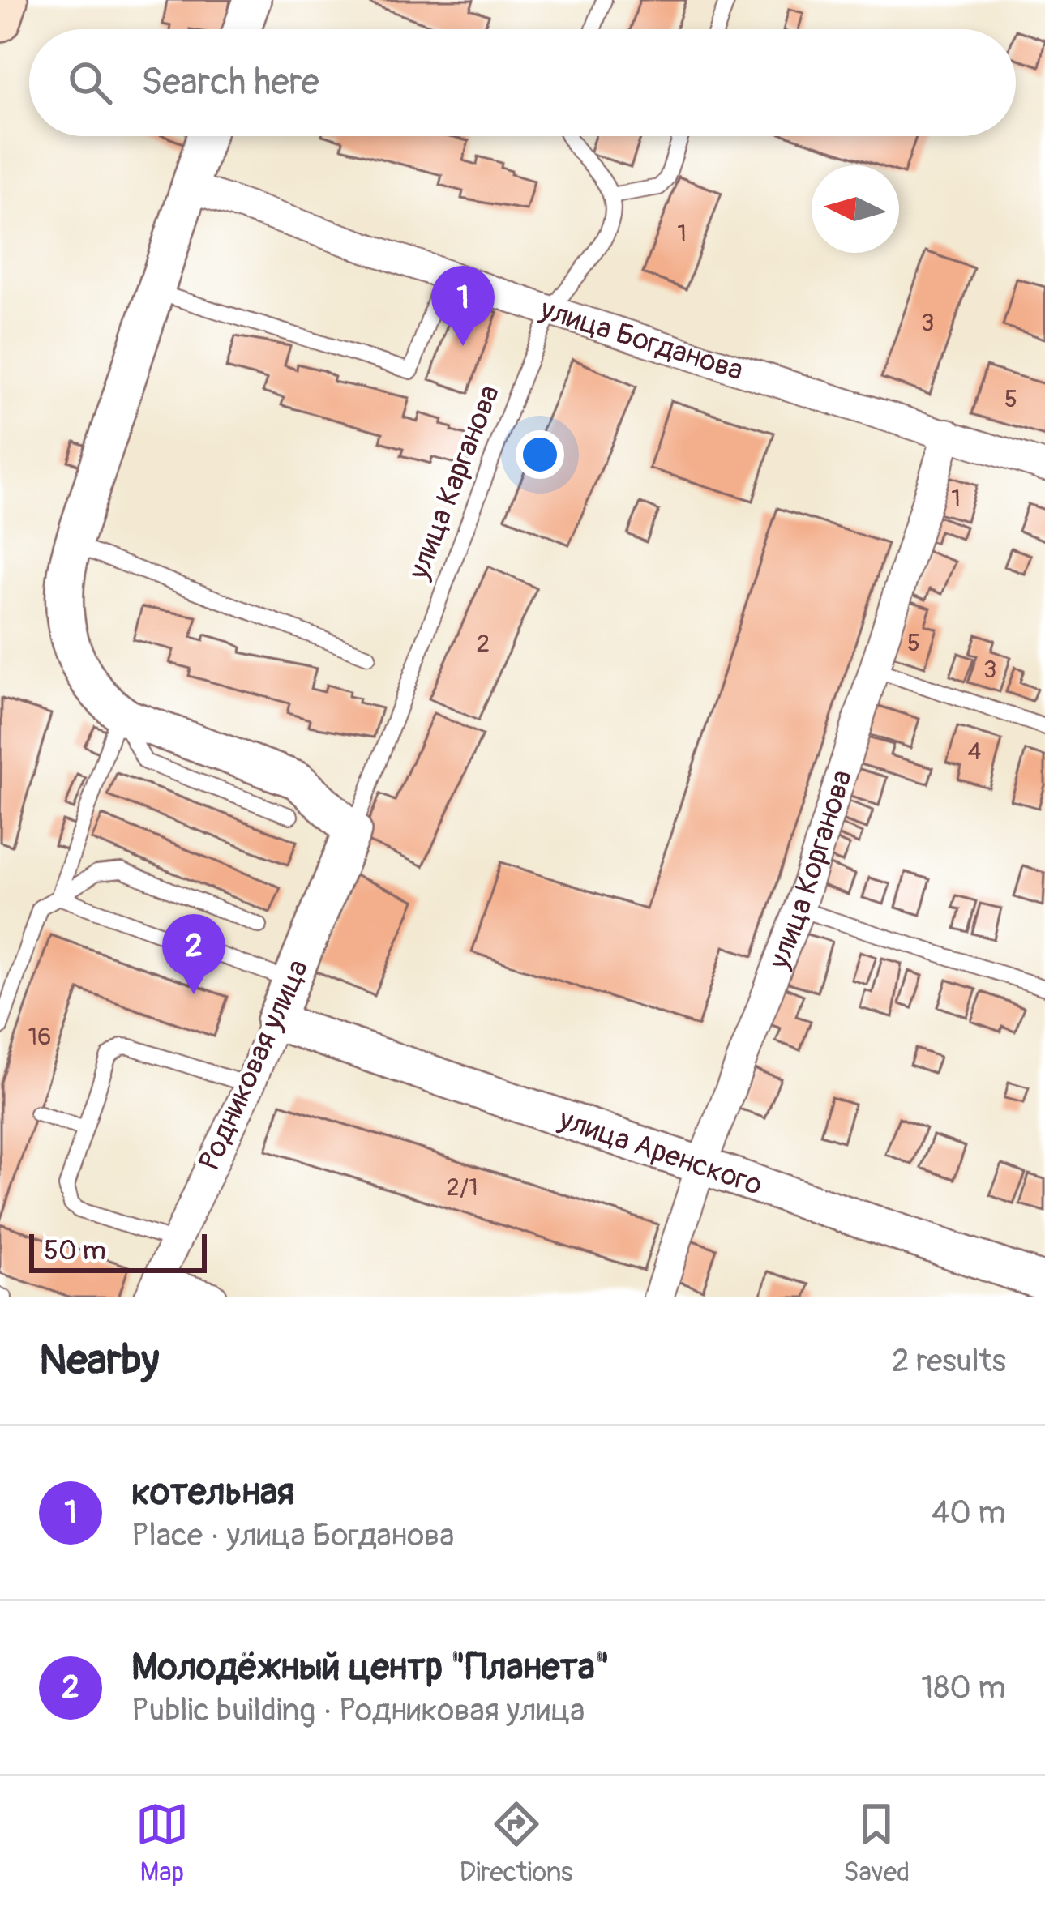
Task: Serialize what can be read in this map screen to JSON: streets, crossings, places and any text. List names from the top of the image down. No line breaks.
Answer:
{"streets":{"street":["улица Богданова","улица Корганова","Родниковая улица","улица Аренского"],"lane":["улица Карганова"]},"crossings":[["улица Богданова","улица Карганова"],["улица Богданова","улица Корганова"],["улица Карганова","Родниковая улица"],["улица Корганова","улица Аренского"],["Родниковая улица","улица Аренского"]],"house_numbers":["1","3","5","1","5","2","3","4","16","2/1"],"scale_bar":"50 m","north":"left","page":{"search":"Search here","pins":["1","2"],"scale":"50 m","heading":["Nearby","2 results"],"list":[{"mark":"1","name":"котельная","note":"Place · улица Богданова","value":"40 m"},{"mark":"2","name":"Молодёжный центр \"Планета\"","note":"Public building · Родниковая улица","value":"180 m"}],"nav":["Map","Directions","Saved"]}}
